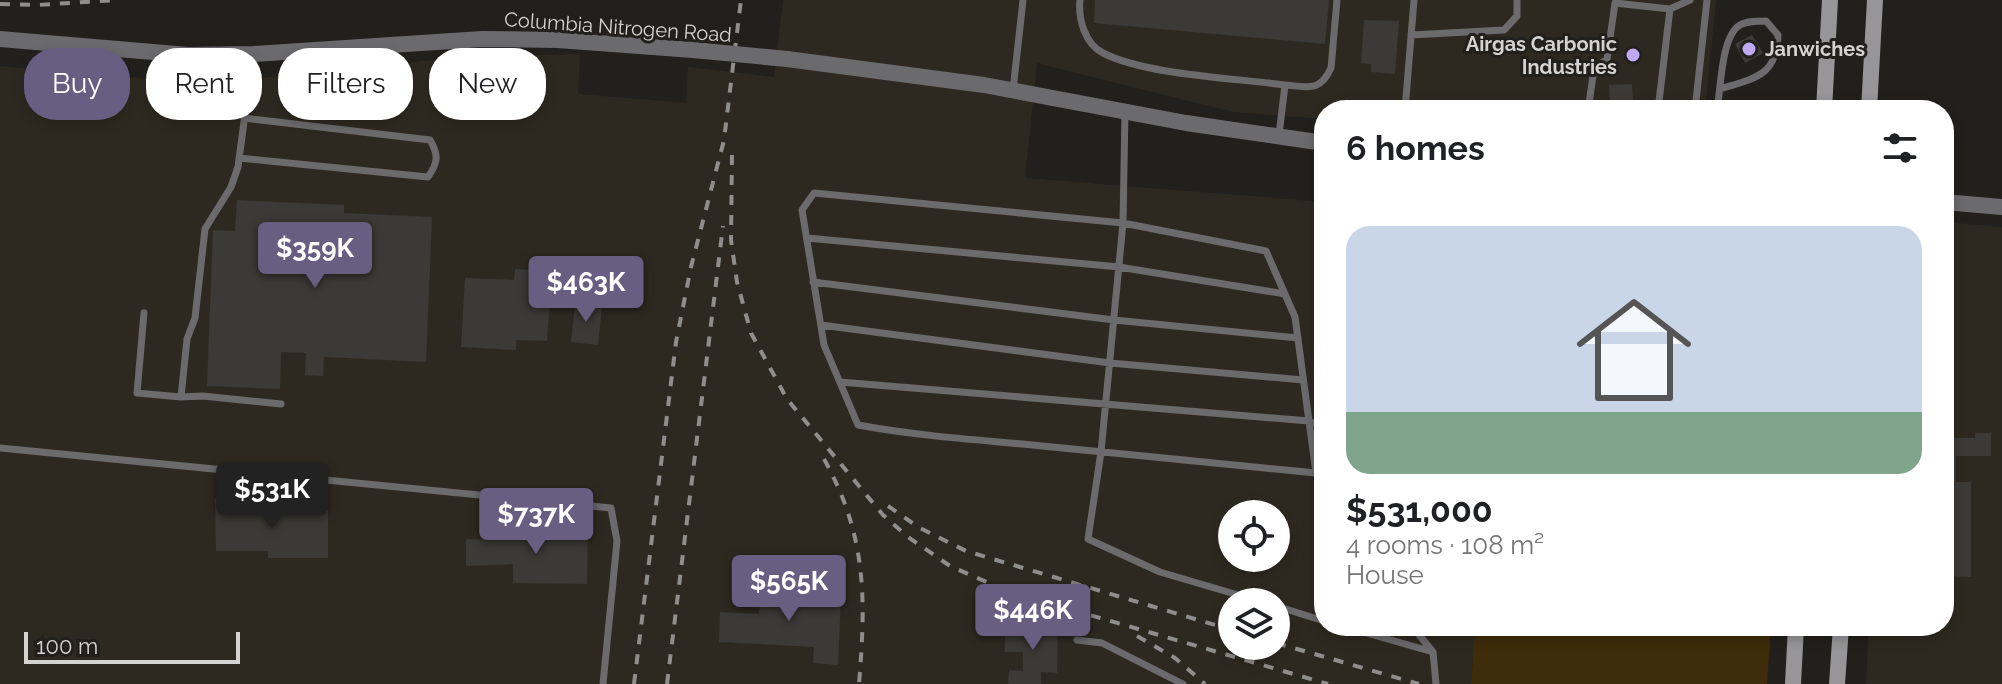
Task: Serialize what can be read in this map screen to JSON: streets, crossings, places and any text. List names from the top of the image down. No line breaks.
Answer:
{"streets":{"street":["Columbia Nitrogen Road"]},"places":["Janwiches","Airgas Carbonic Industries"],"scale_bar":"100 m","page":{"chip":["Buy","Rent","Filters","New"],"heading":"6 homes","list":[{"name":"$531,000","note":"4 rooms · 108 m² · House"}],"price":["$359K","$463K","$531K","$737K","$565K","$446K"],"scale":"100 m"}}
